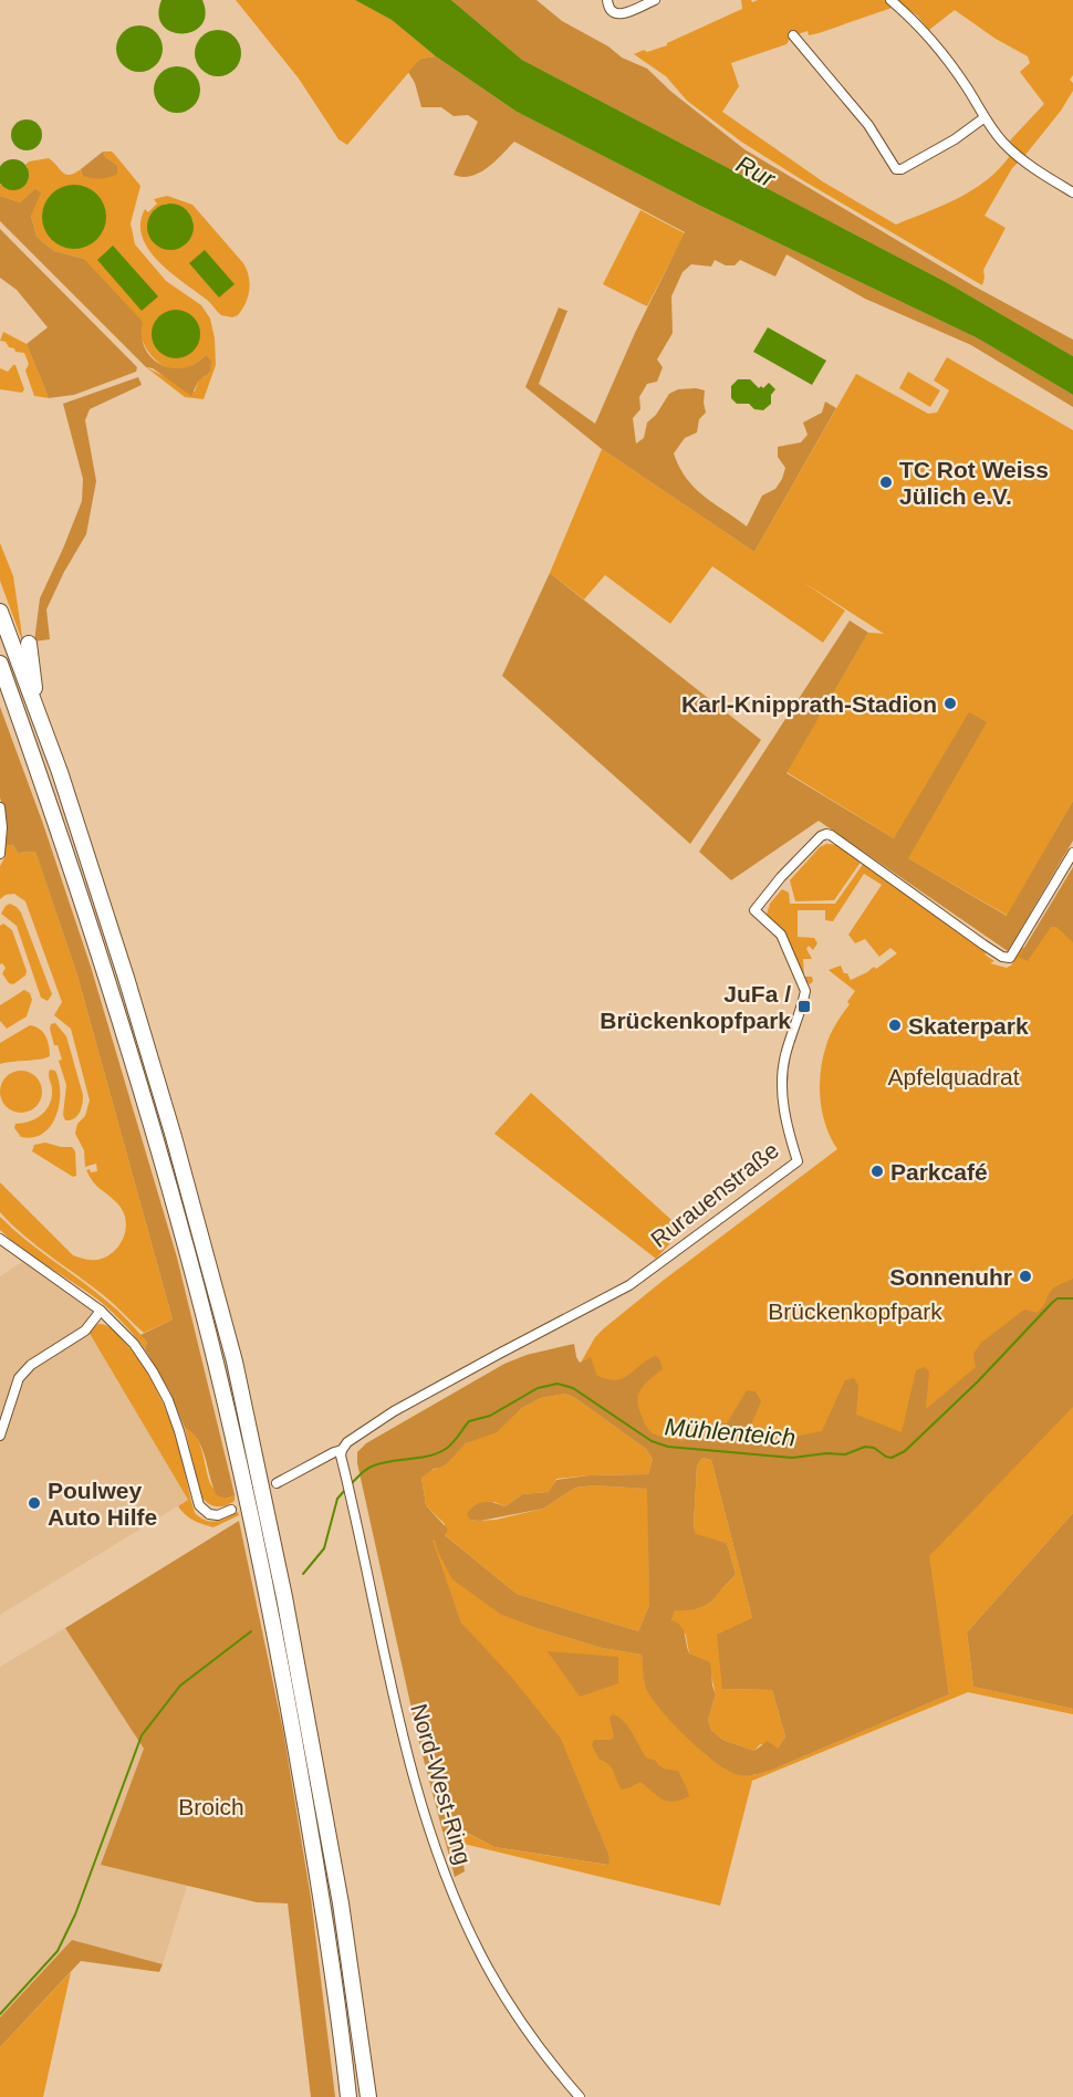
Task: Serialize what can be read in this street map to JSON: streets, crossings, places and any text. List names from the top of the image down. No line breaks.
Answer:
{"streets":{"street":["Rurauenstraße","Nord-West-Ring"]},"crossings":[["Rurauenstraße","Nord-West-Ring"]],"water":["Rur","Mühlenteich"],"parks":["Apfelquadrat","Brückenkopfpark","Broich"],"places":{"other":["TC Rot Weiss Jülich e.V.","Karl-Knipprath-Stadion","Skaterpark","Parkcafé","Sonnenuhr","Poulwey Auto Hilfe"],"transit":["JuFa / Brückenkopfpark"]}}
